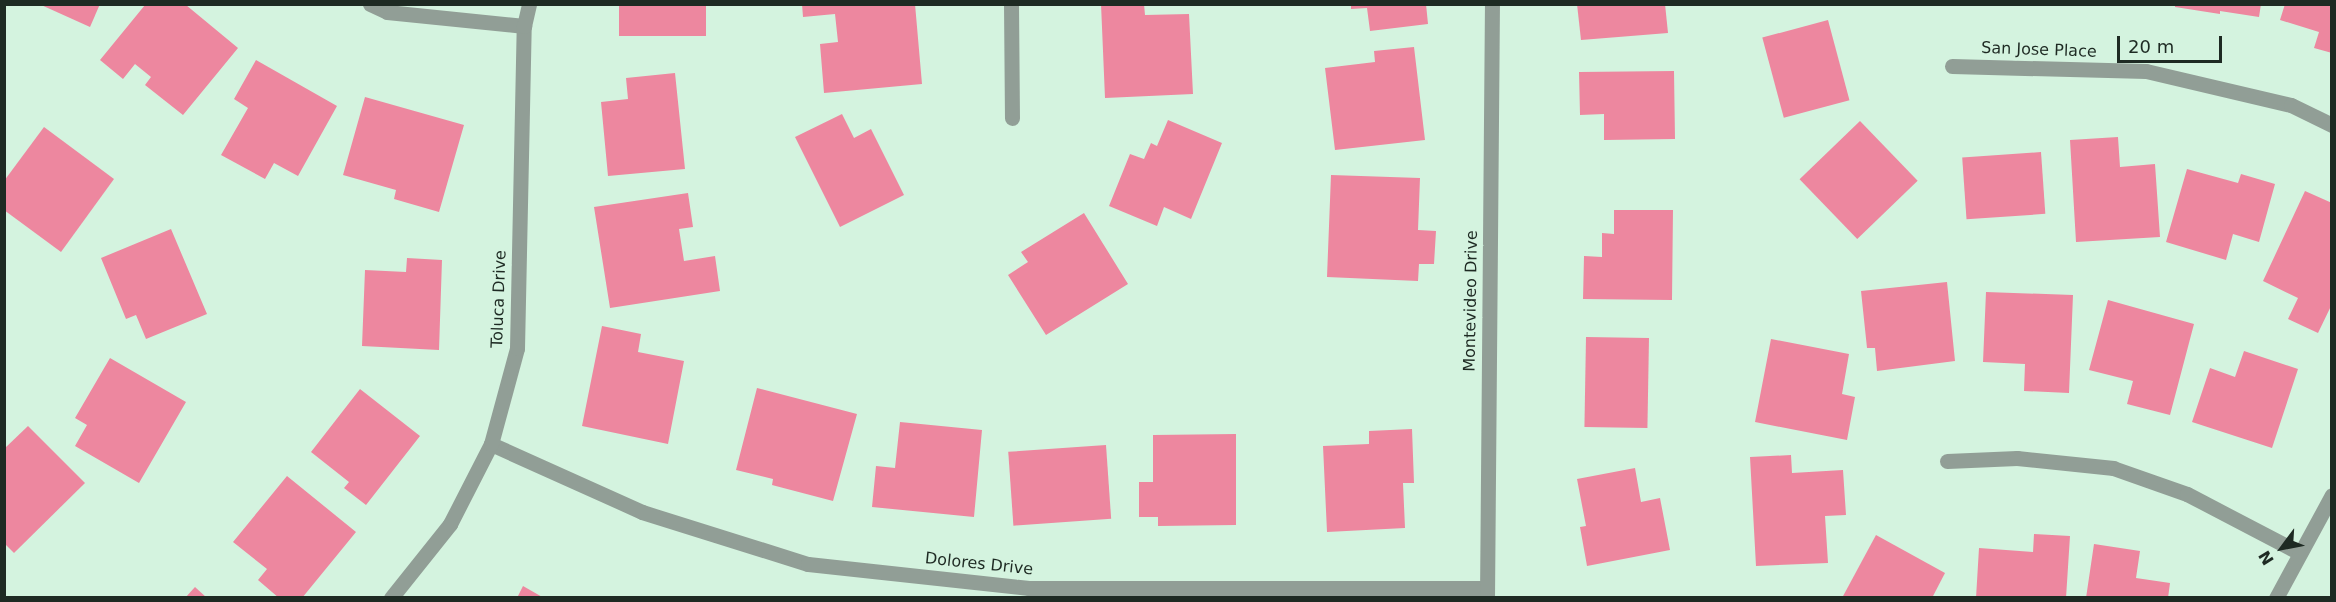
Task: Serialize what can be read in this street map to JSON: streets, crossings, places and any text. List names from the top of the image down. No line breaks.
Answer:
{"streets":{"street":["San Jose Place","Toluca Drive","Montevideo Drive","Dolores Drive"]},"crossings":[["Toluca Drive","Dolores Drive"],["Montevideo Drive","Dolores Drive"]],"scale_bar":"20 m","north":"bottom left"}
